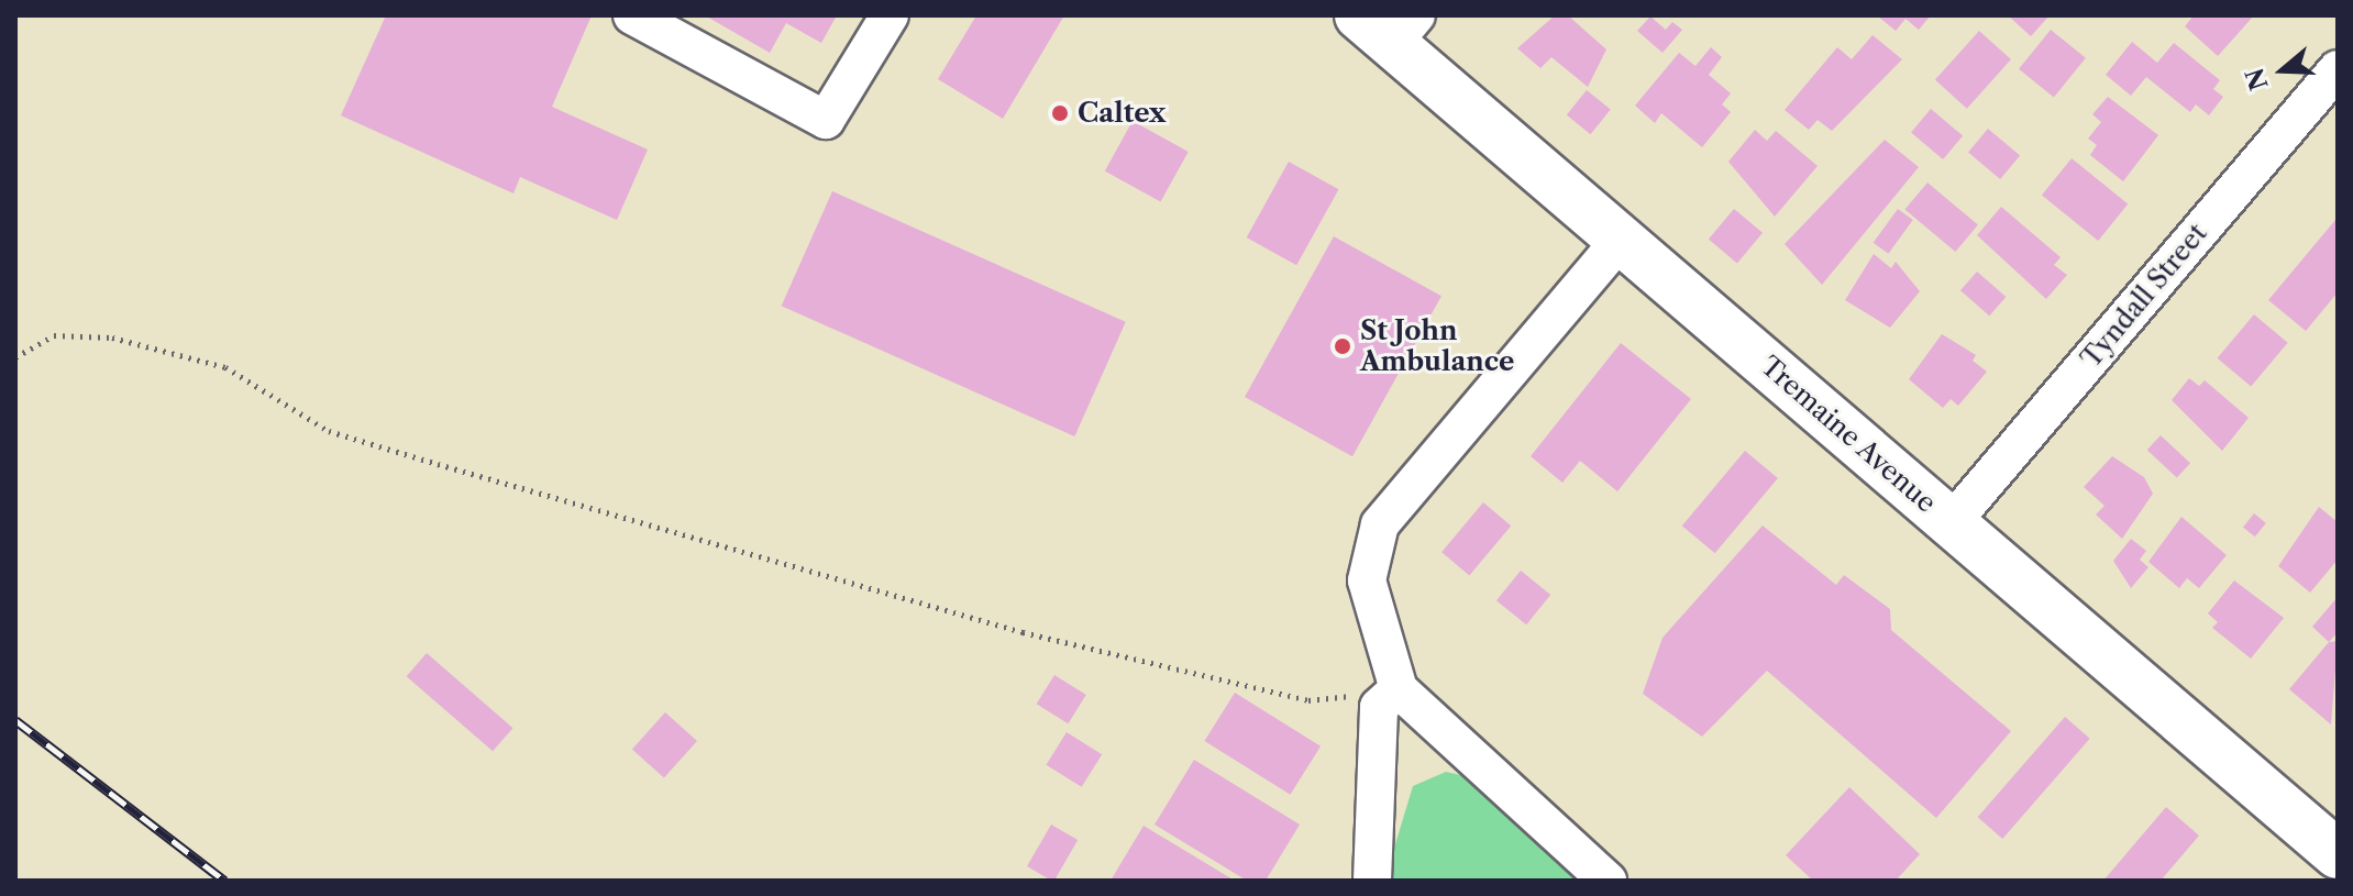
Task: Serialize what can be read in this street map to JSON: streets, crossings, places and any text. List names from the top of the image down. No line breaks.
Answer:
{"streets":{"main road":["Tremaine Avenue"],"street":["Tyndall Street"]},"crossings":[["Tyndall Street","Tremaine Avenue"]],"places":["Caltex","St John Ambulance"],"north":"left"}
